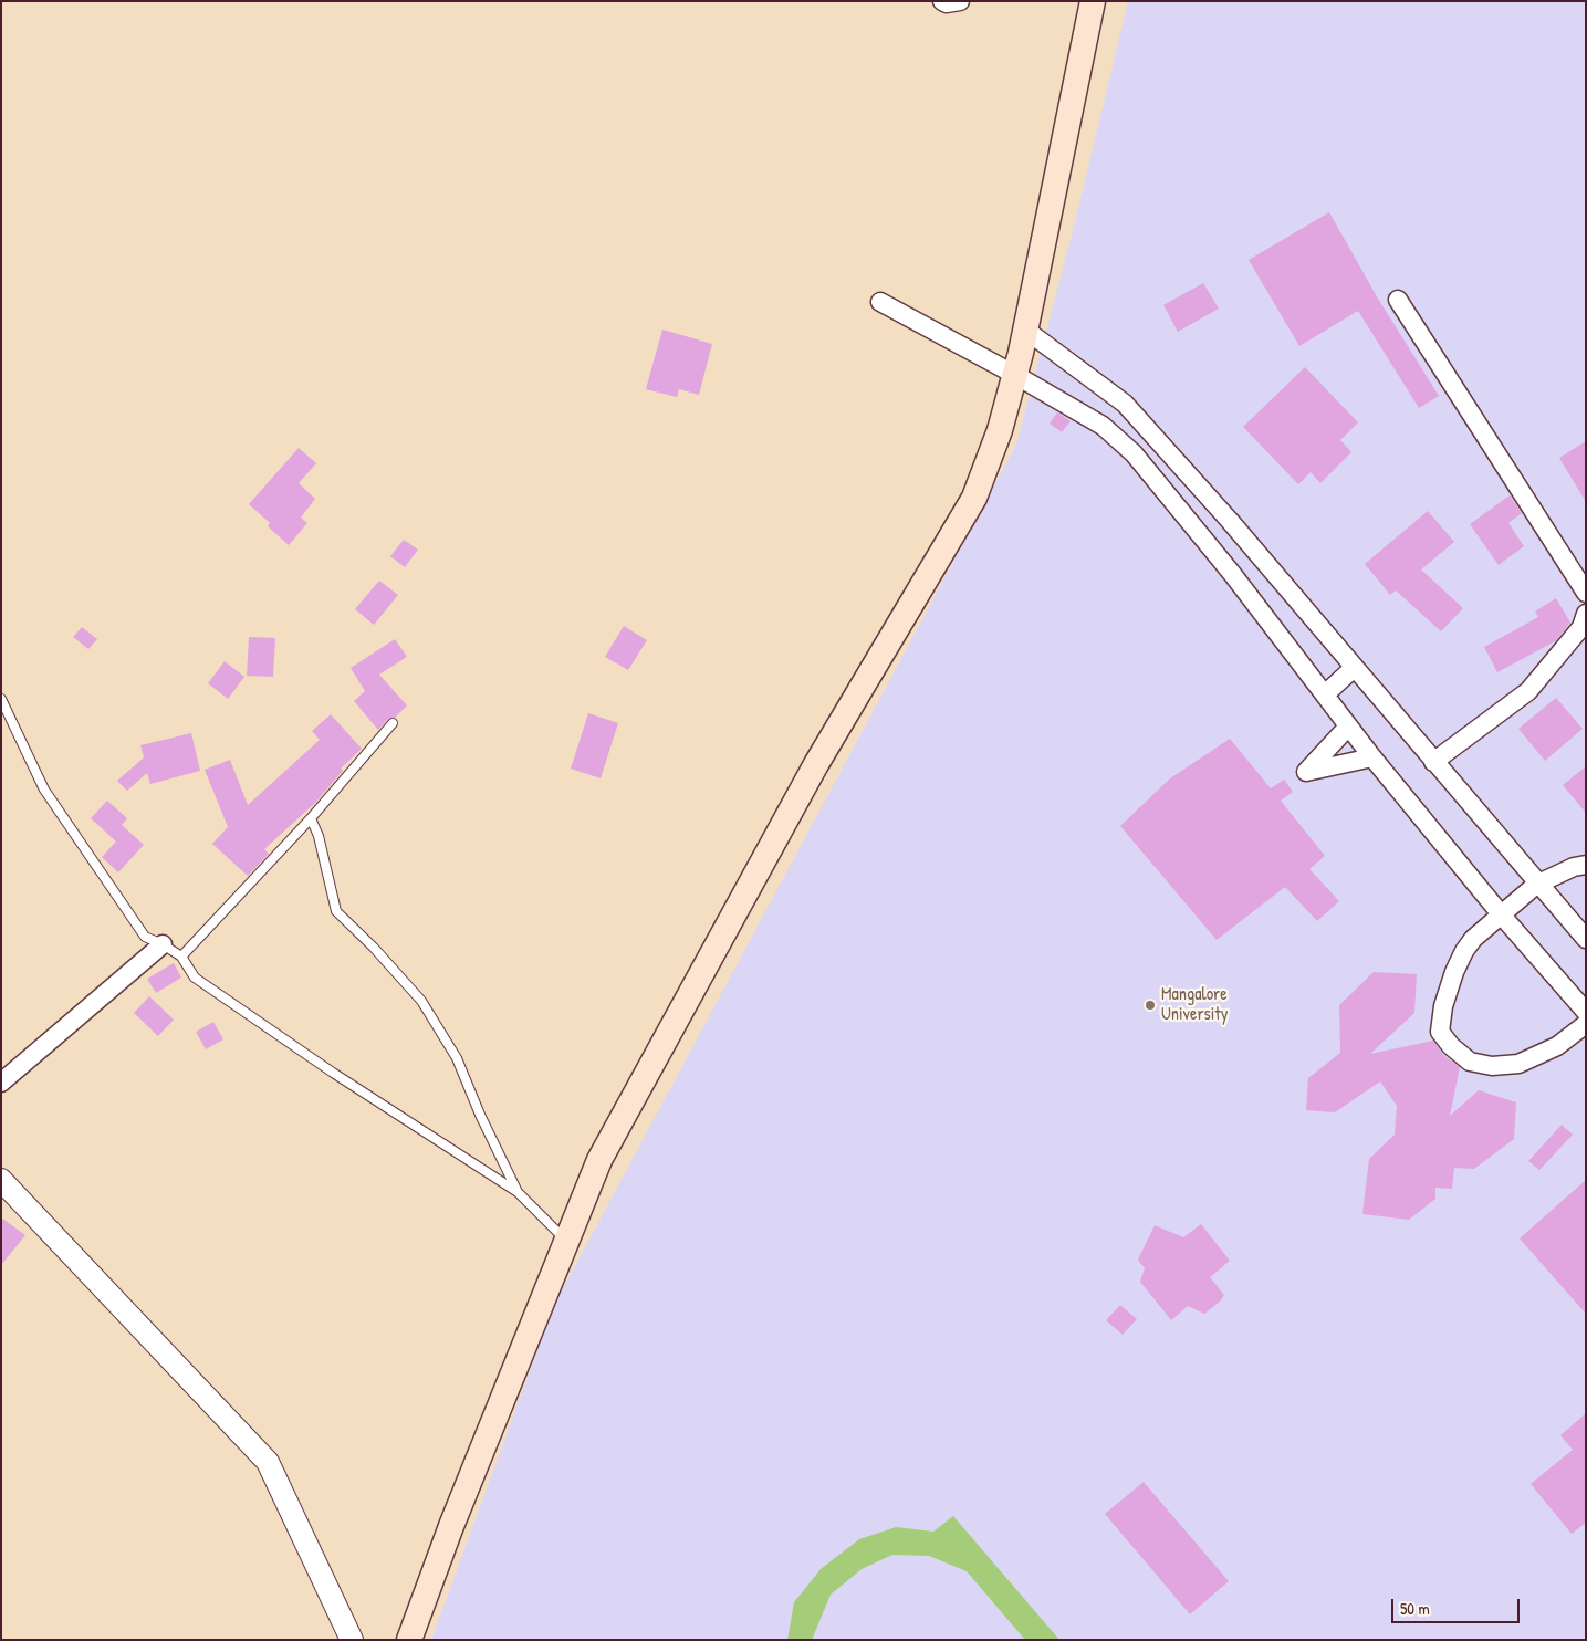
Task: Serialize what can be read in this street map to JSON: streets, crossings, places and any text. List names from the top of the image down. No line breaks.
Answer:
{"places":["Mangalore University"],"scale_bar":"50 m"}
